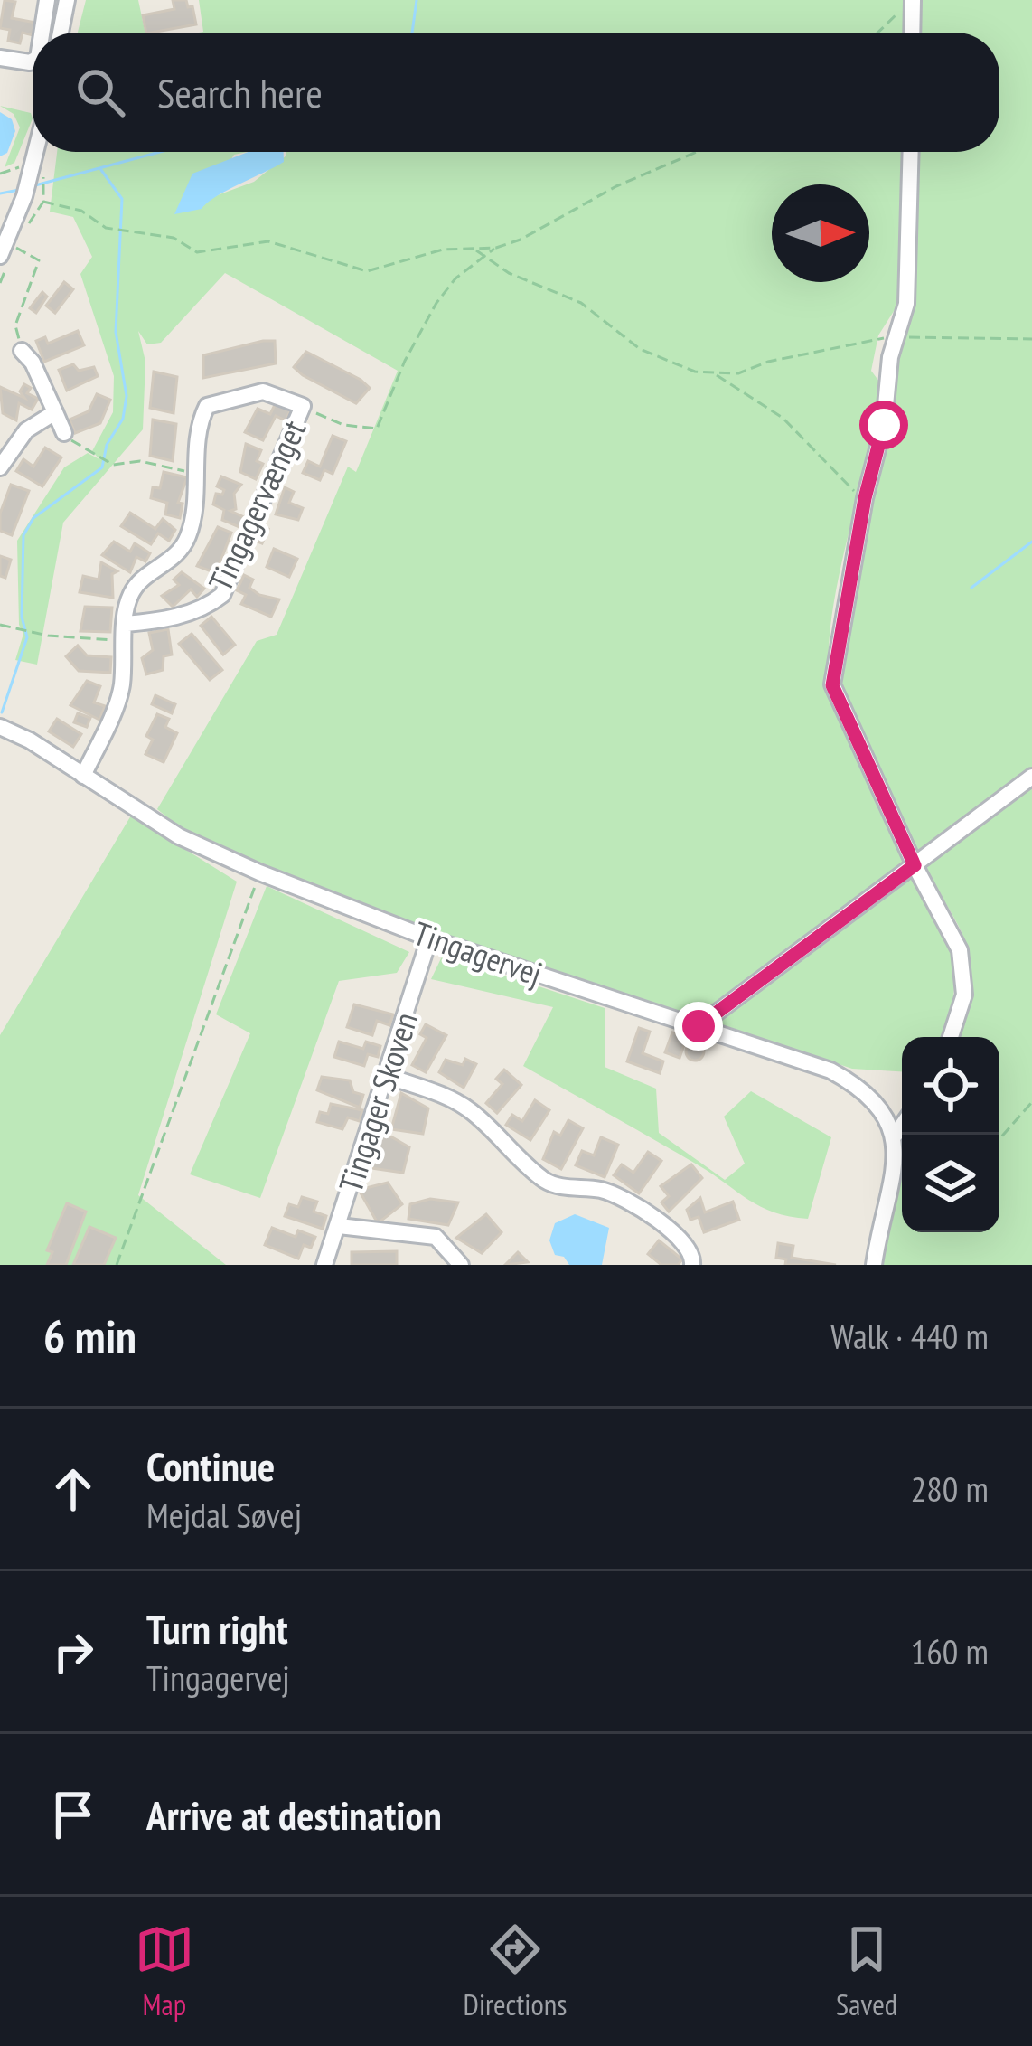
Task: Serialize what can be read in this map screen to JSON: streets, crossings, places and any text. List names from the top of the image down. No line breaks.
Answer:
{"streets":{"street":["Tingagervænget","Tingagervej","Tingager Skoven"]},"crossings":[["Tingagervænget","Tingagervej"],["Tingagervej","Tingager Skoven"]],"north":"right","page":{"search":"Search here","heading":["6 min","Walk · 440 m"],"list":[["Continue","Mejdal Søvej","280 m"],["Turn right","Tingagervej","160 m"],"Arrive at destination"],"nav":["Map","Directions","Saved"]}}
